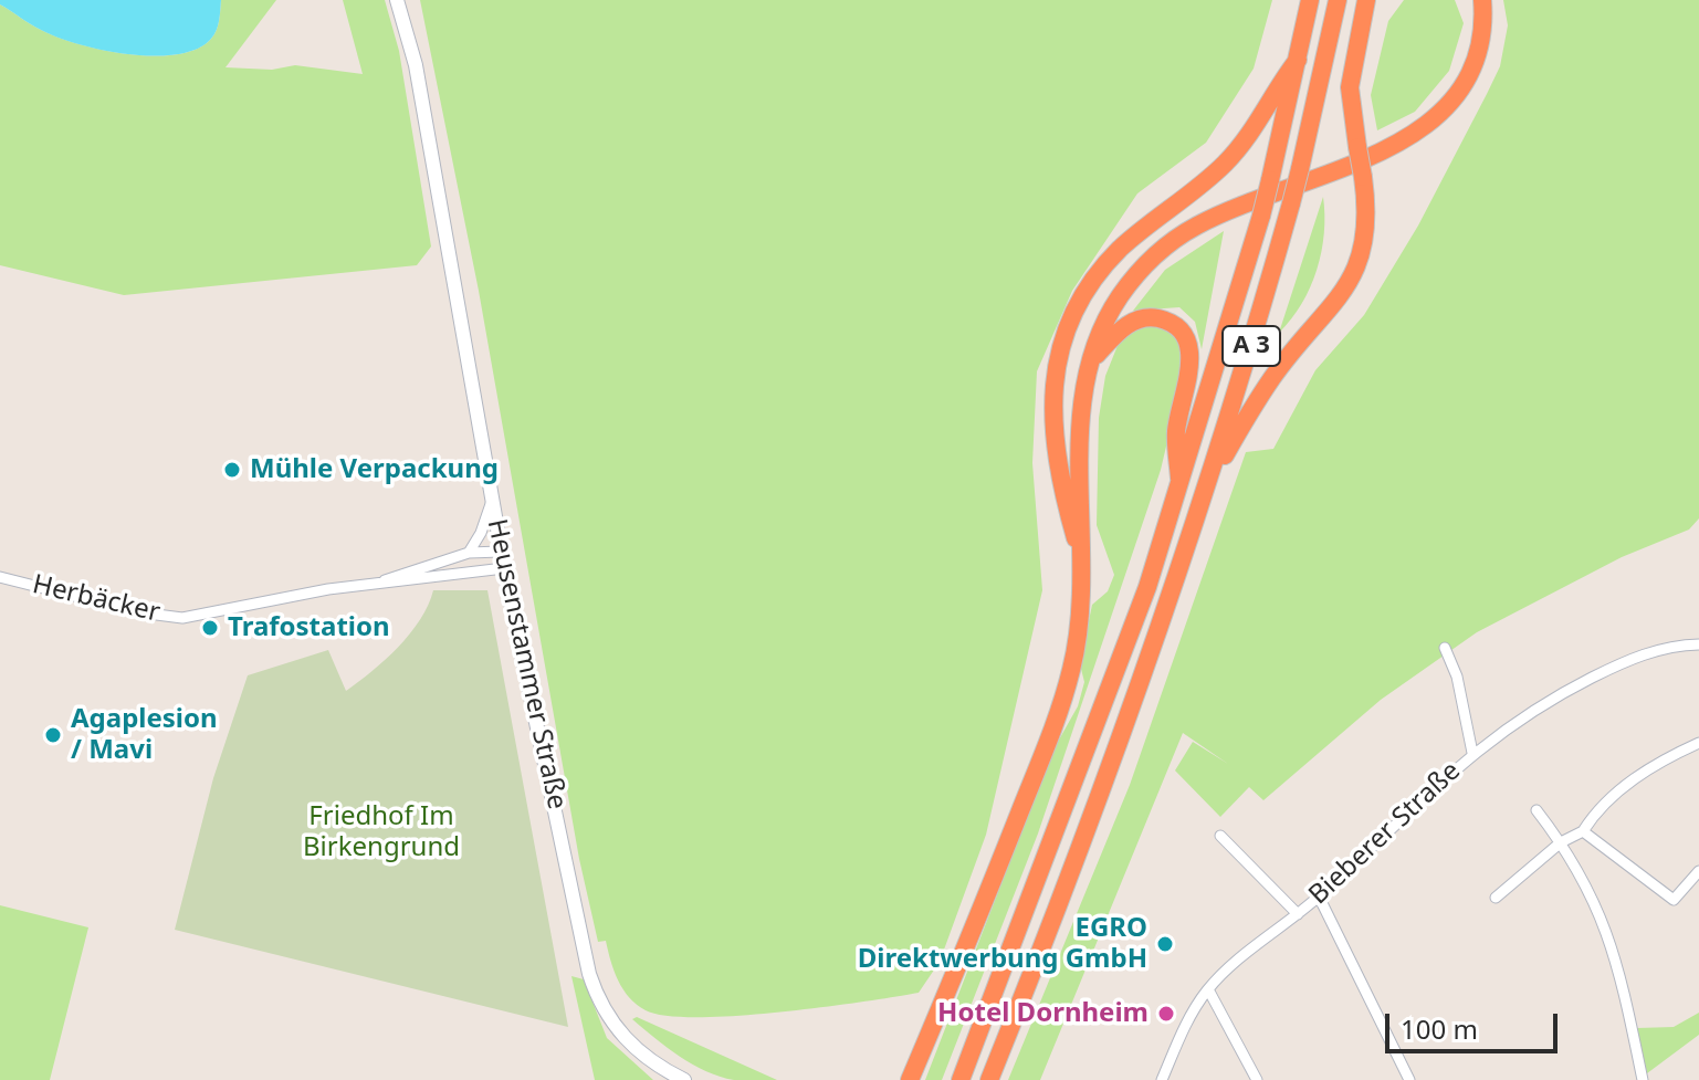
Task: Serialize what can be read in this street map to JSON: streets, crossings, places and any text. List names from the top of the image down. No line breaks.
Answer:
{"streets":{"highway":["A 3"],"main road":["Heusenstammer Straße"],"street":["Herbäcker","Bieberer Straße"]},"parks":["Friedhof Im Birkengrund"],"places":["Mühle Verpackung","Trafostation","Agaplesion / Mavi","EGRO Direktwerbung GmbH","Hotel Dornheim"],"scale_bar":"100 m"}
